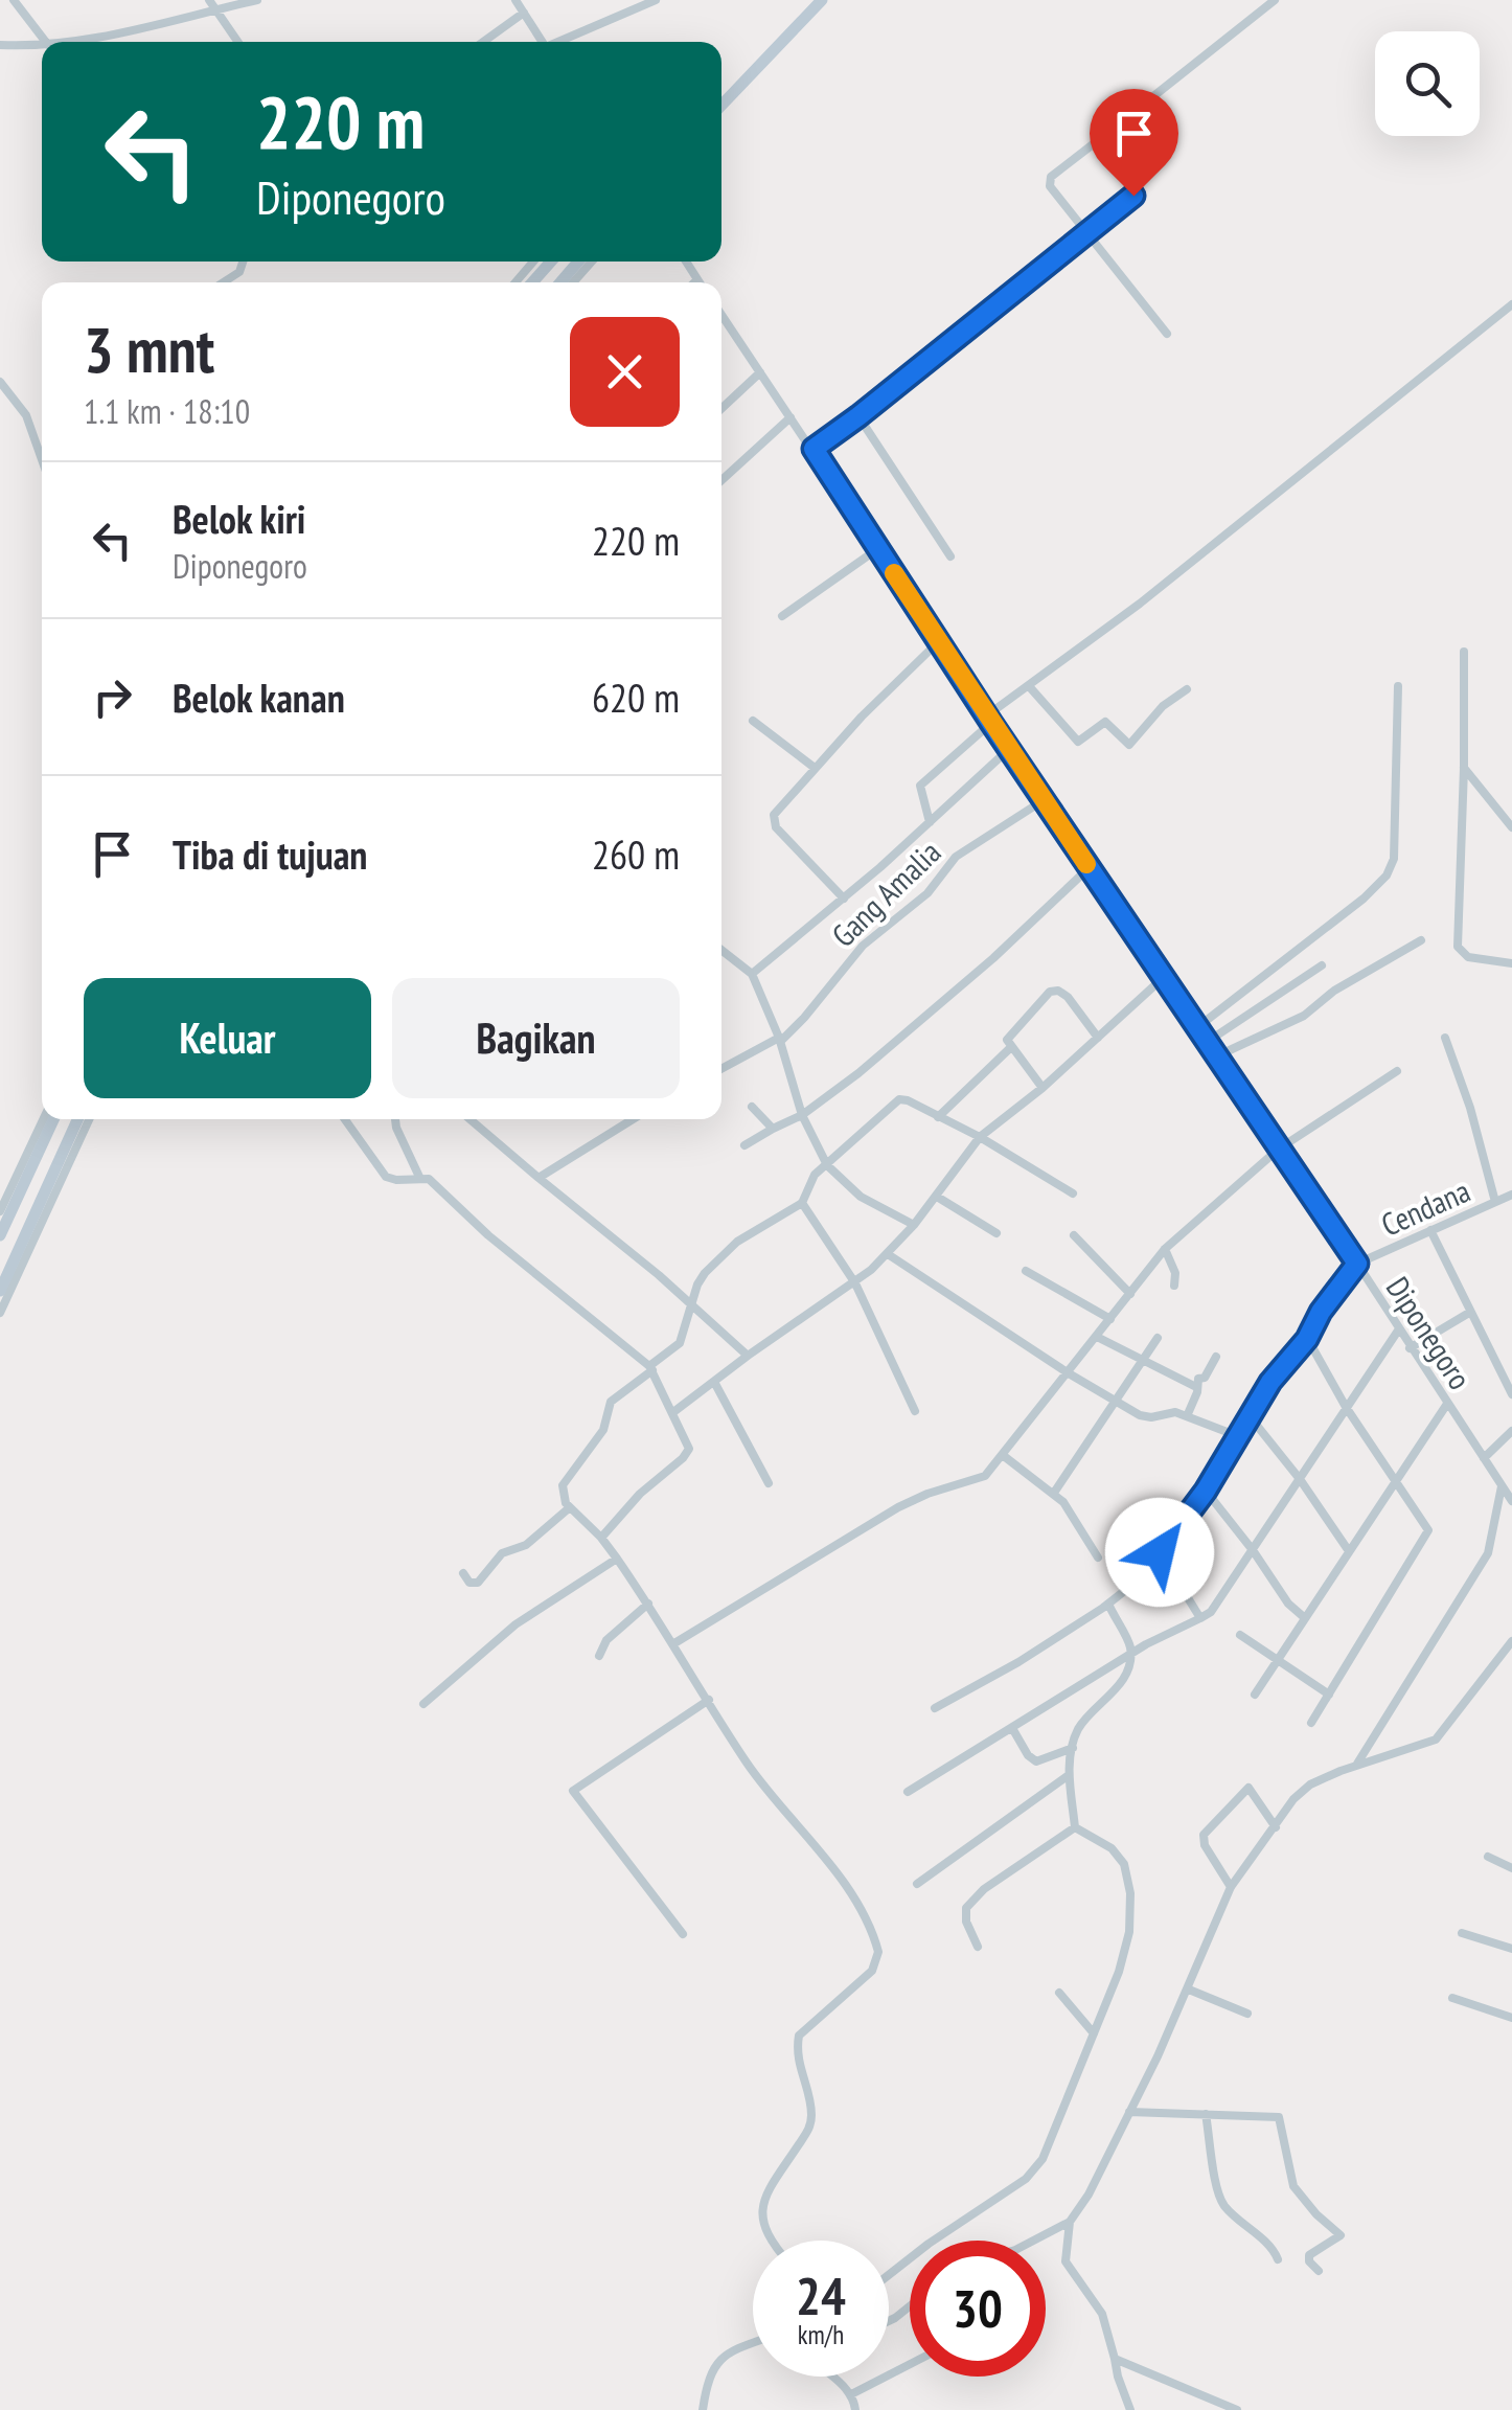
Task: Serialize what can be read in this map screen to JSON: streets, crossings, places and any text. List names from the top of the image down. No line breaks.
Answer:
{"streets":{"street":["Gang Amalia","Cendana","Diponegoro"]},"crossings":[["Gang Amalia","Diponegoro"],["Cendana","Diponegoro"]],"page":{"turn":["220 m","Diponegoro"],"heading":["3 mnt","1.1 km · 18:10"],"list":[{"name":"Belok kiri","note":"Diponegoro","value":"220 m"},{"name":"Belok kanan","value":"620 m"},{"name":"Tiba di tujuan","value":"260 m"}],"buttons":["Keluar","Bagikan"],"speed":"24 km/h","limit":"30"}}
